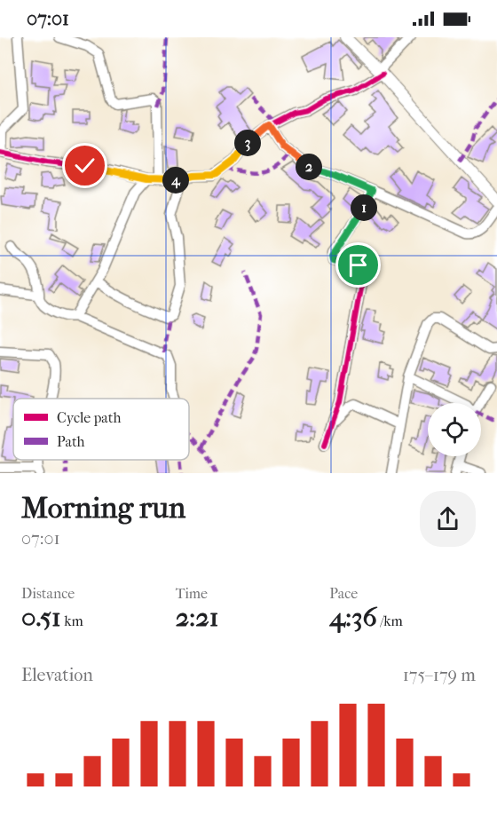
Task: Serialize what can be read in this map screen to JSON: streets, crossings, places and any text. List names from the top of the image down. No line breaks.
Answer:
{"legend":["Cycle path","Path"],"page":{"status":"07:01","pins":["3","2","4","1"],"heading":["Morning run","07:01"],"stats":[["Distance","0.51 km"],["Time","2:21"],["Pace","4:36 /km"]],"chart":["Elevation","175–179 m"]}}
